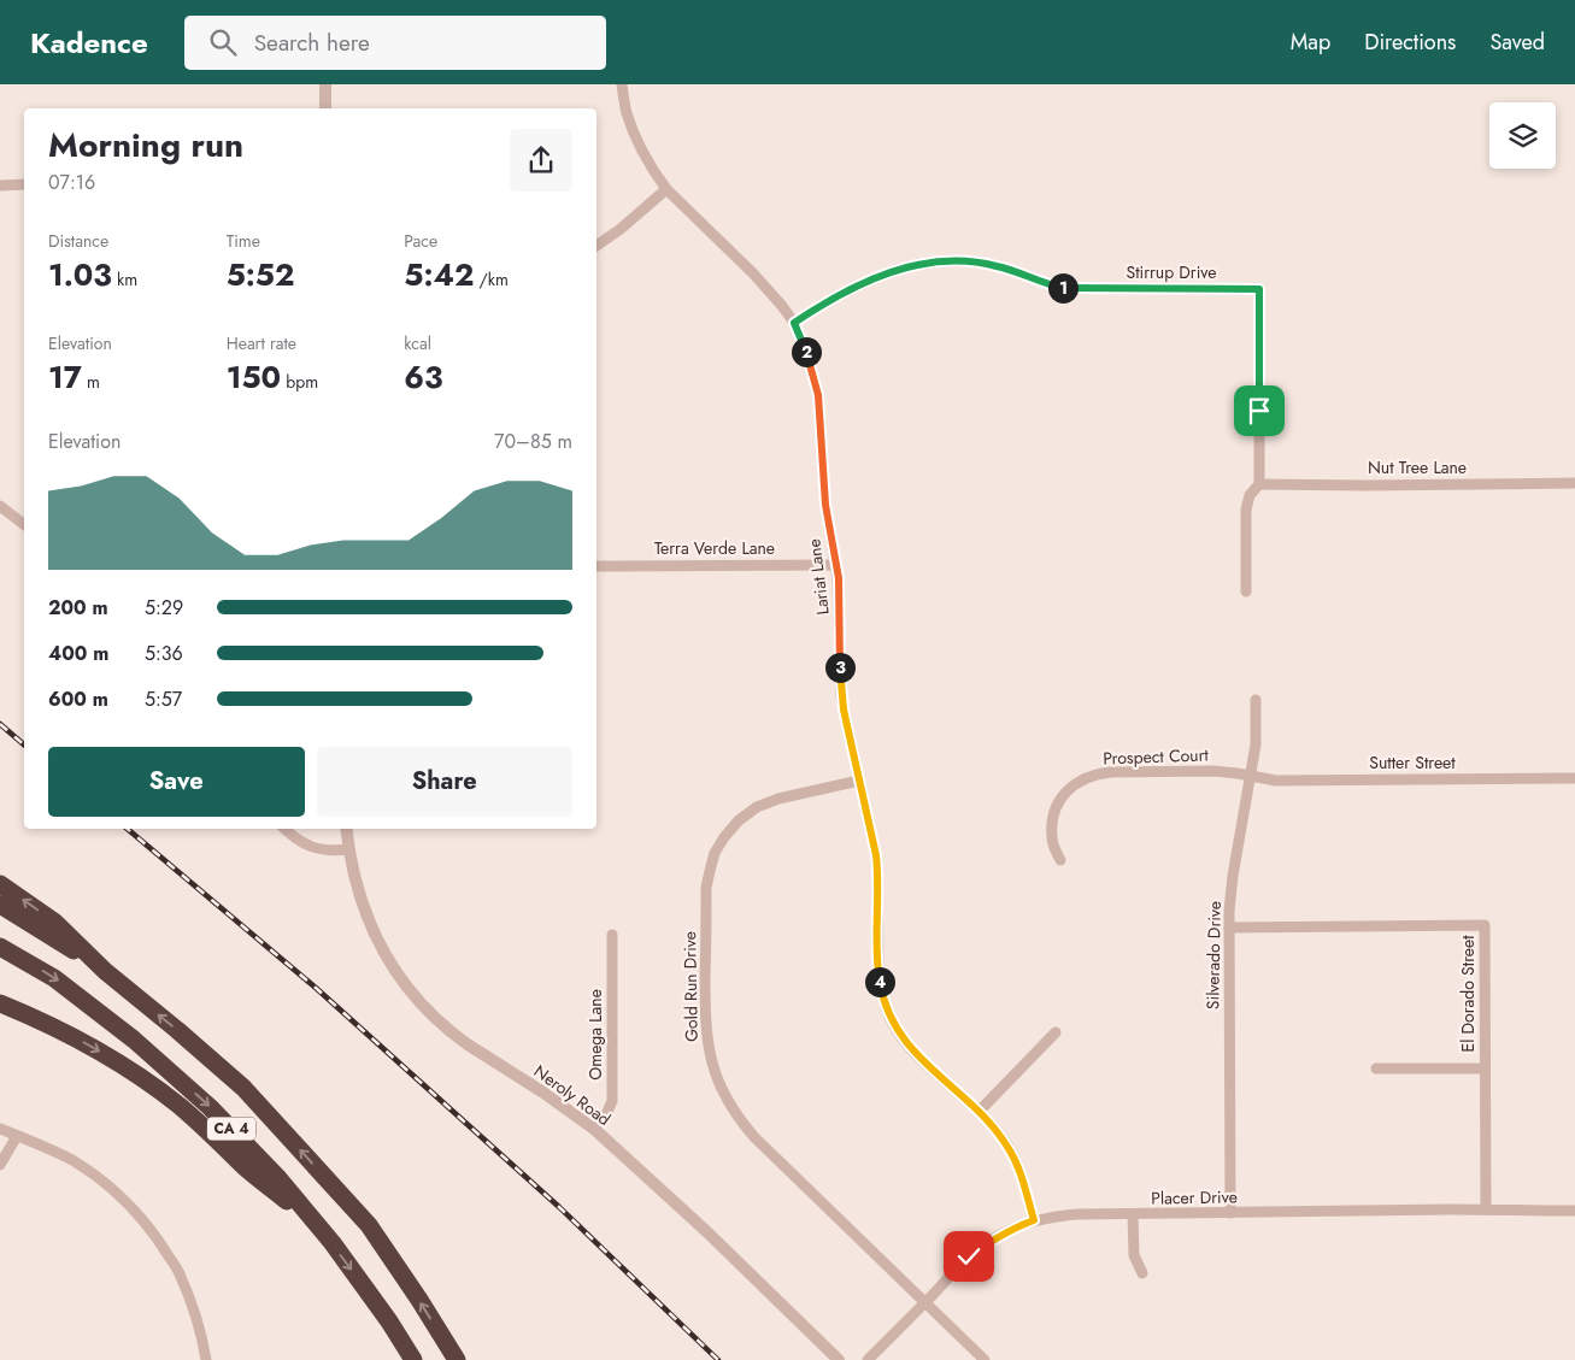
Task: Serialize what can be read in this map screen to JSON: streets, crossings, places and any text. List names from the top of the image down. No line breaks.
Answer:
{"streets":{"highway":["CA 4"],"street":["Stirrup Drive","Nut Tree Lane","Terra Verde Lane","Lariat Lane","Prospect Court","Sutter Street","Silverado Drive","Gold Run Drive","El Dorado Street","Omega Lane","Neroly Road","Placer Drive"]},"crossings":[["Stirrup Drive","Nut Tree Lane"],["Stirrup Drive","Lariat Lane"],["Terra Verde Lane","Lariat Lane"],["Lariat Lane","Gold Run Drive"],["Lariat Lane","Placer Drive"],["Prospect Court","Sutter Street"],["Prospect Court","Silverado Drive"],["Sutter Street","Silverado Drive"],["Silverado Drive","El Dorado Street"],["Silverado Drive","Placer Drive"],["Gold Run Drive","Placer Drive"],["El Dorado Street","Placer Drive"],["Omega Lane","Neroly Road"]],"page":{"header":"Kadence","search":"Search here","nav":["Map","Directions","Saved"],"heading":["Morning run","07:16"],"stats":[["Distance","1.03 km"],["Time","5:52"],["Pace","5:42 /km"],["Elevation","17 m"],["Heart rate","150 bpm"],["kcal","63"]],"pins":["1","2","3","4"],"chart":["Elevation","70–85 m"],"list":[{"name":"200 m","note":"5:29"},{"name":"400 m","note":"5:36"},{"name":"600 m","note":"5:57"}],"buttons":["Save","Share"]}}
